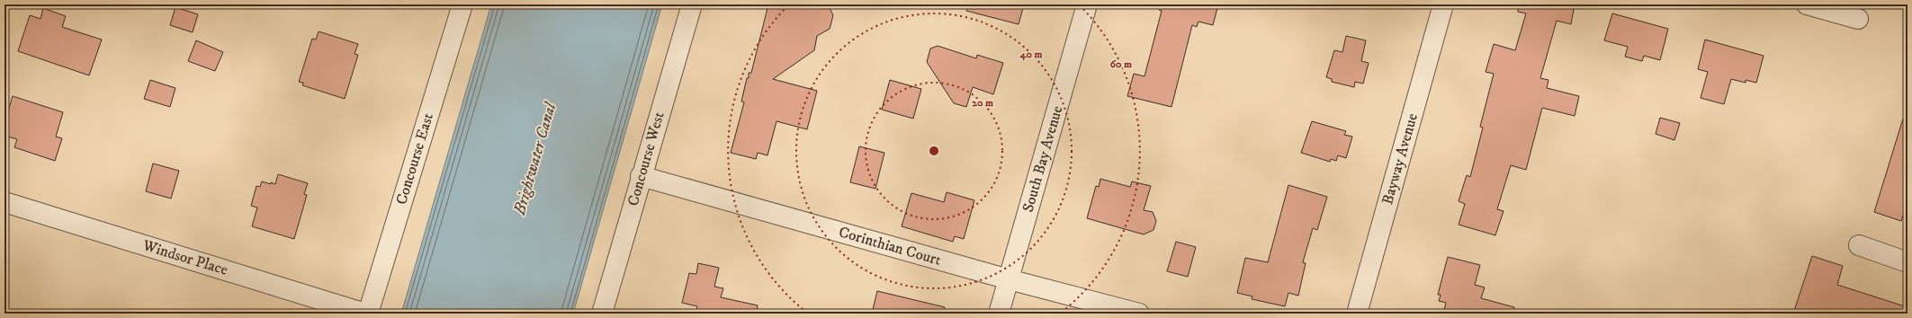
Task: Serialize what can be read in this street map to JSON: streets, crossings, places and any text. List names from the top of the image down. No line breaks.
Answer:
{"streets":{"street":["Concourse East","Concourse West","South Bay Avenue","Bayway Avenue","Corinthian Court","Windsor Place"]},"crossings":[["Concourse East","Windsor Place"],["Concourse West","Corinthian Court"],["South Bay Avenue","Corinthian Court"]],"water":["Brightwater Canal"],"rings":["40 m","60 m","20 m"]}
